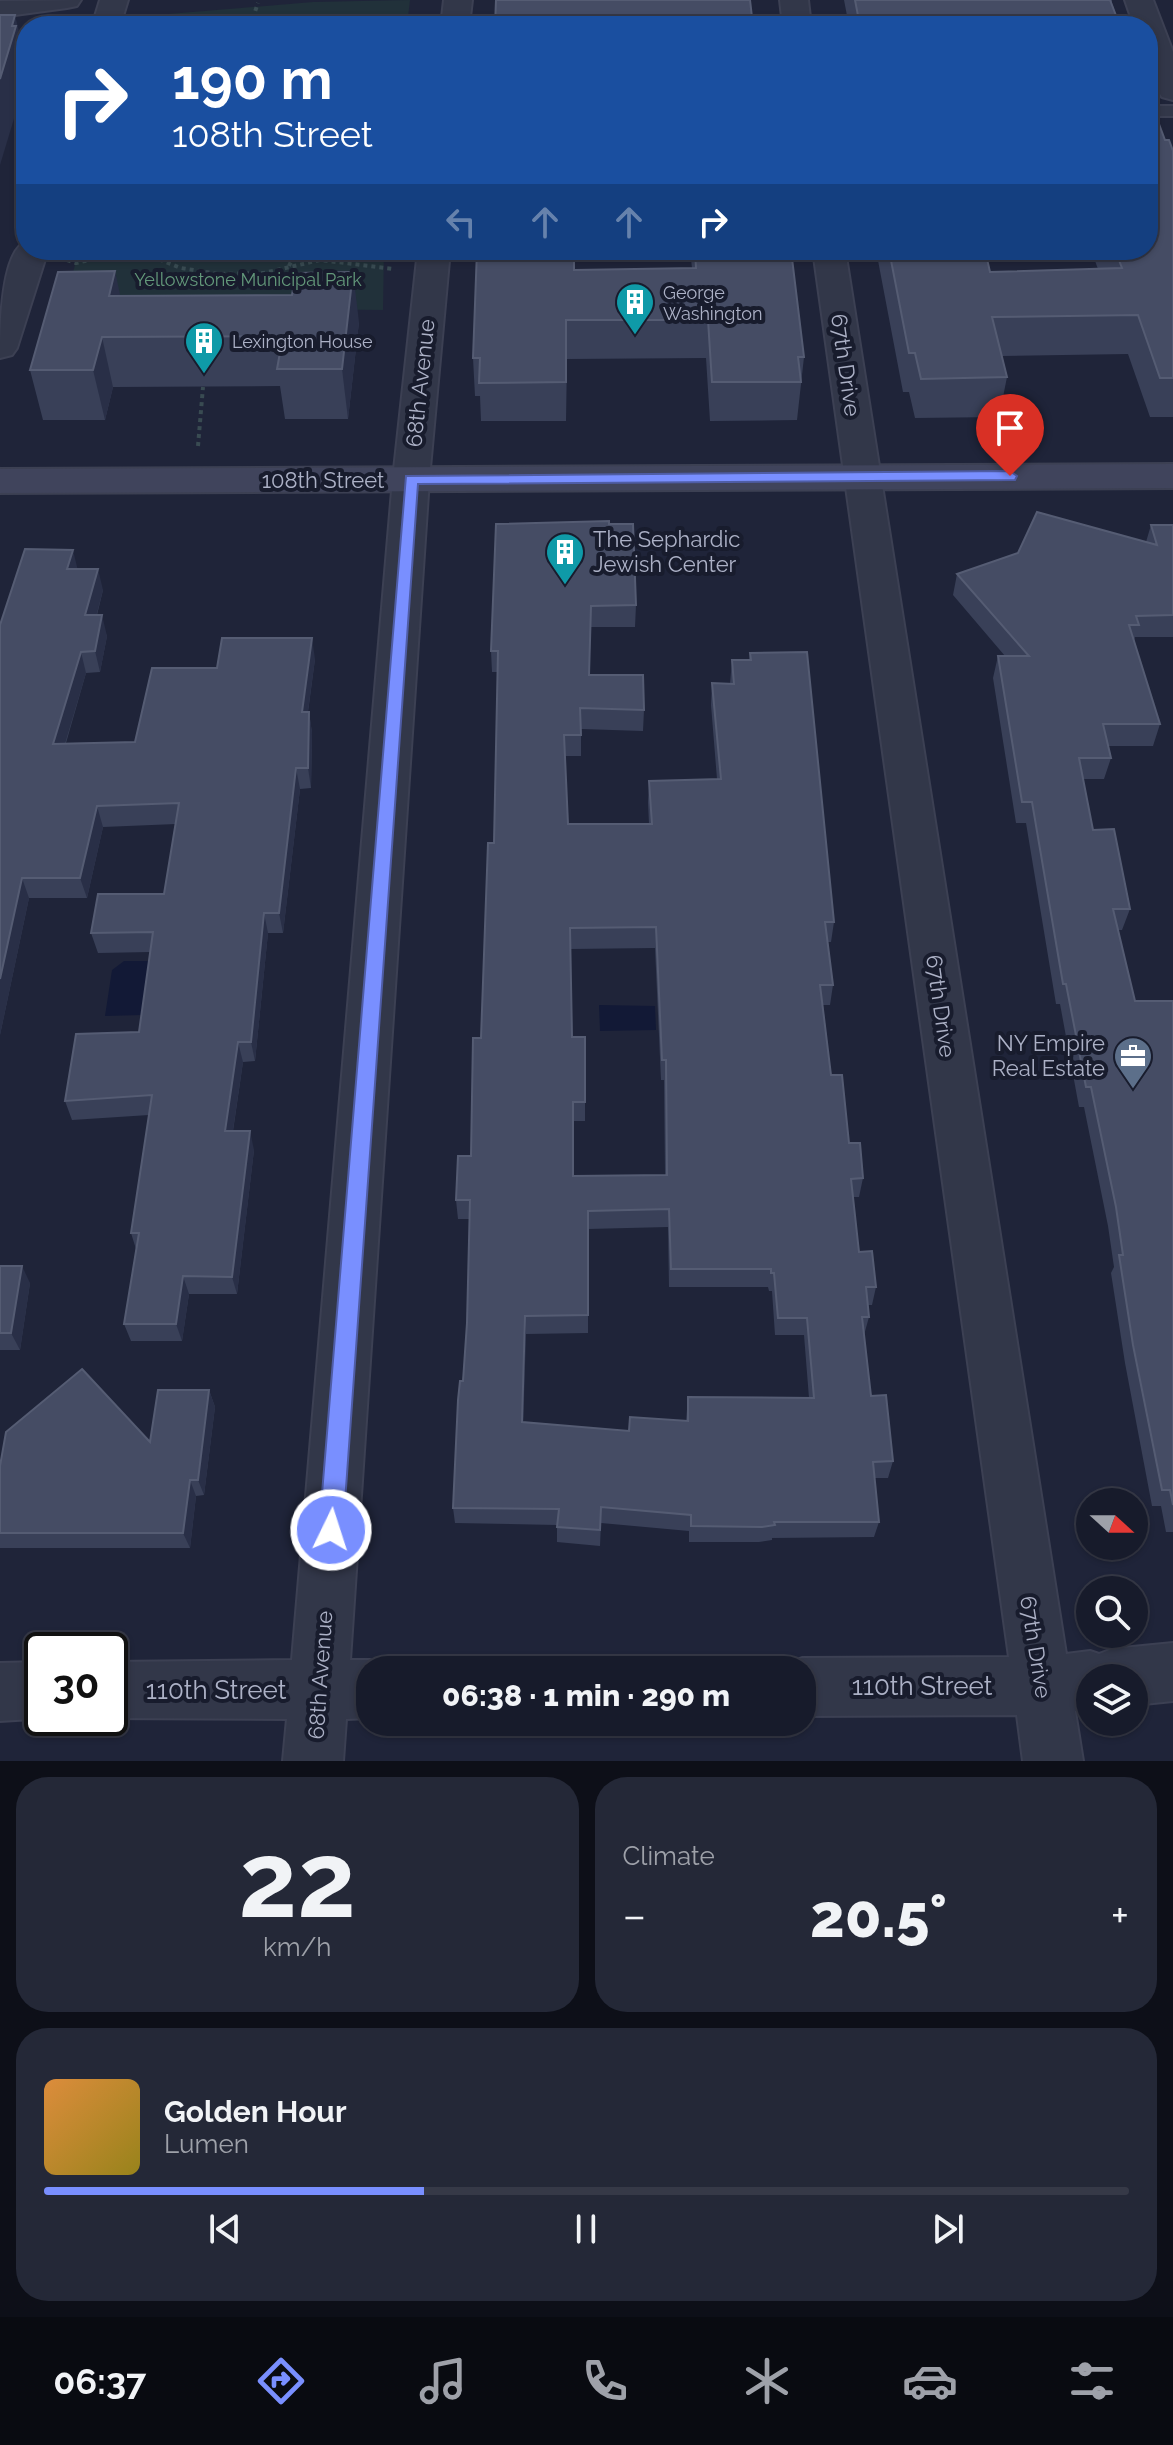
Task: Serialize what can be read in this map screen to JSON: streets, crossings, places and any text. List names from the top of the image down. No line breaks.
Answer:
{"streets":{"main road":["108th Street"],"street":["67th Drive","68th Avenue","110th Street"]},"crossings":[["67th Drive","108th Street"],["67th Drive","110th Street"],["68th Avenue","108th Street"],["68th Avenue","110th Street"]],"parks":["Yellowstone Municipal Park"],"places":{"building":["George Washington","Lexington House","The Sephardic Jewish Center"],"office":["NY Empire Real Estate"]},"north":"right","page":{"turn":["190 m","108th Street"],"limit":"30","trip":"06:38 · 1 min · 290 m","tile":[["22","km/h"],"Climate"],"heat":["−","20.5°","+"],"song":["Golden Hour","Lumen"],"tabs":"06:37"}}
